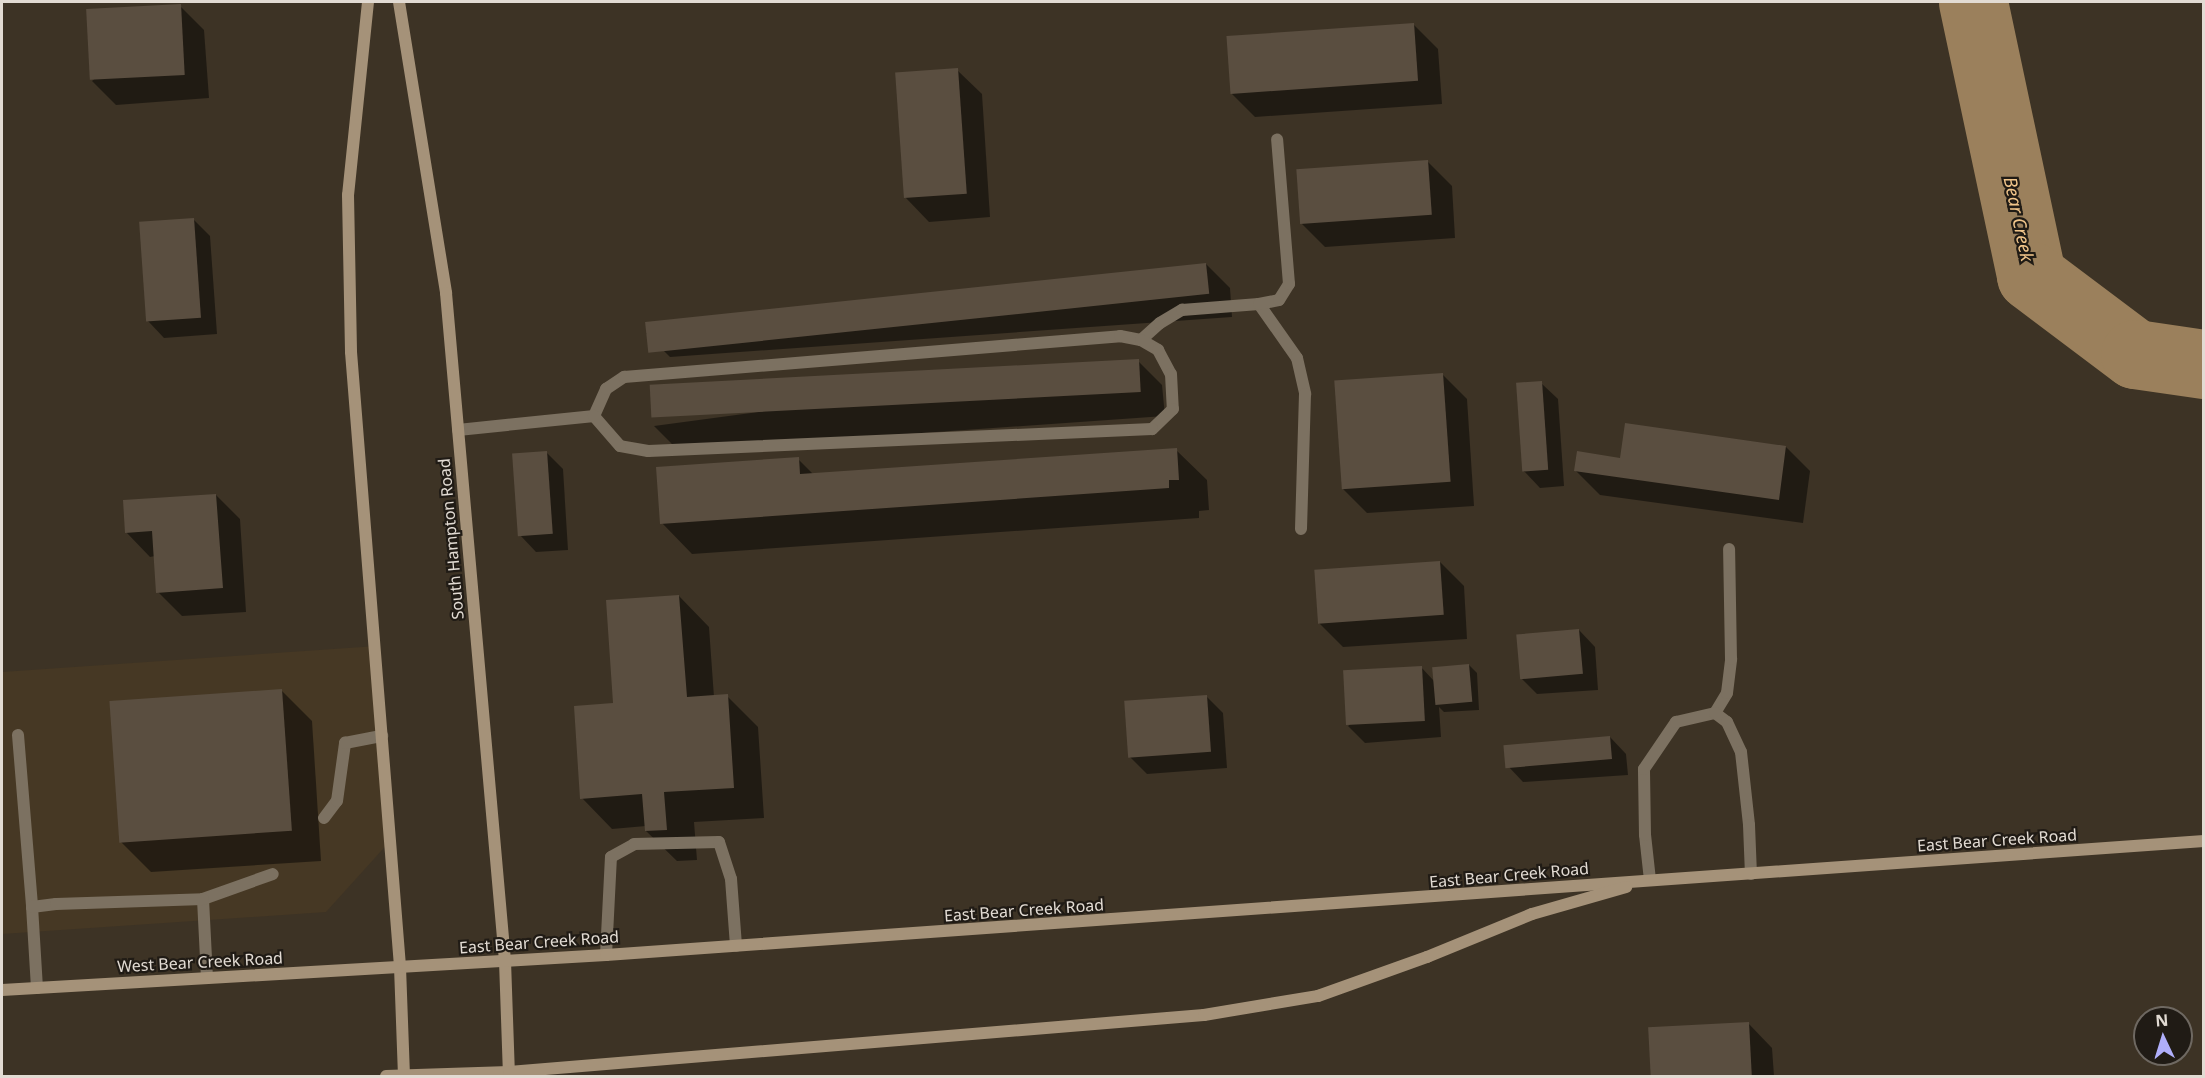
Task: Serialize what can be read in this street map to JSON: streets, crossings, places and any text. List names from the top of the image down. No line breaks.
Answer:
{"streets":{"main road":["South Hampton Road","East Bear Creek Road","West Bear Creek Road"]},"crossings":[["South Hampton Road","East Bear Creek Road"],["East Bear Creek Road","West Bear Creek Road"]],"water":["Bear Creek"],"north":"top"}
